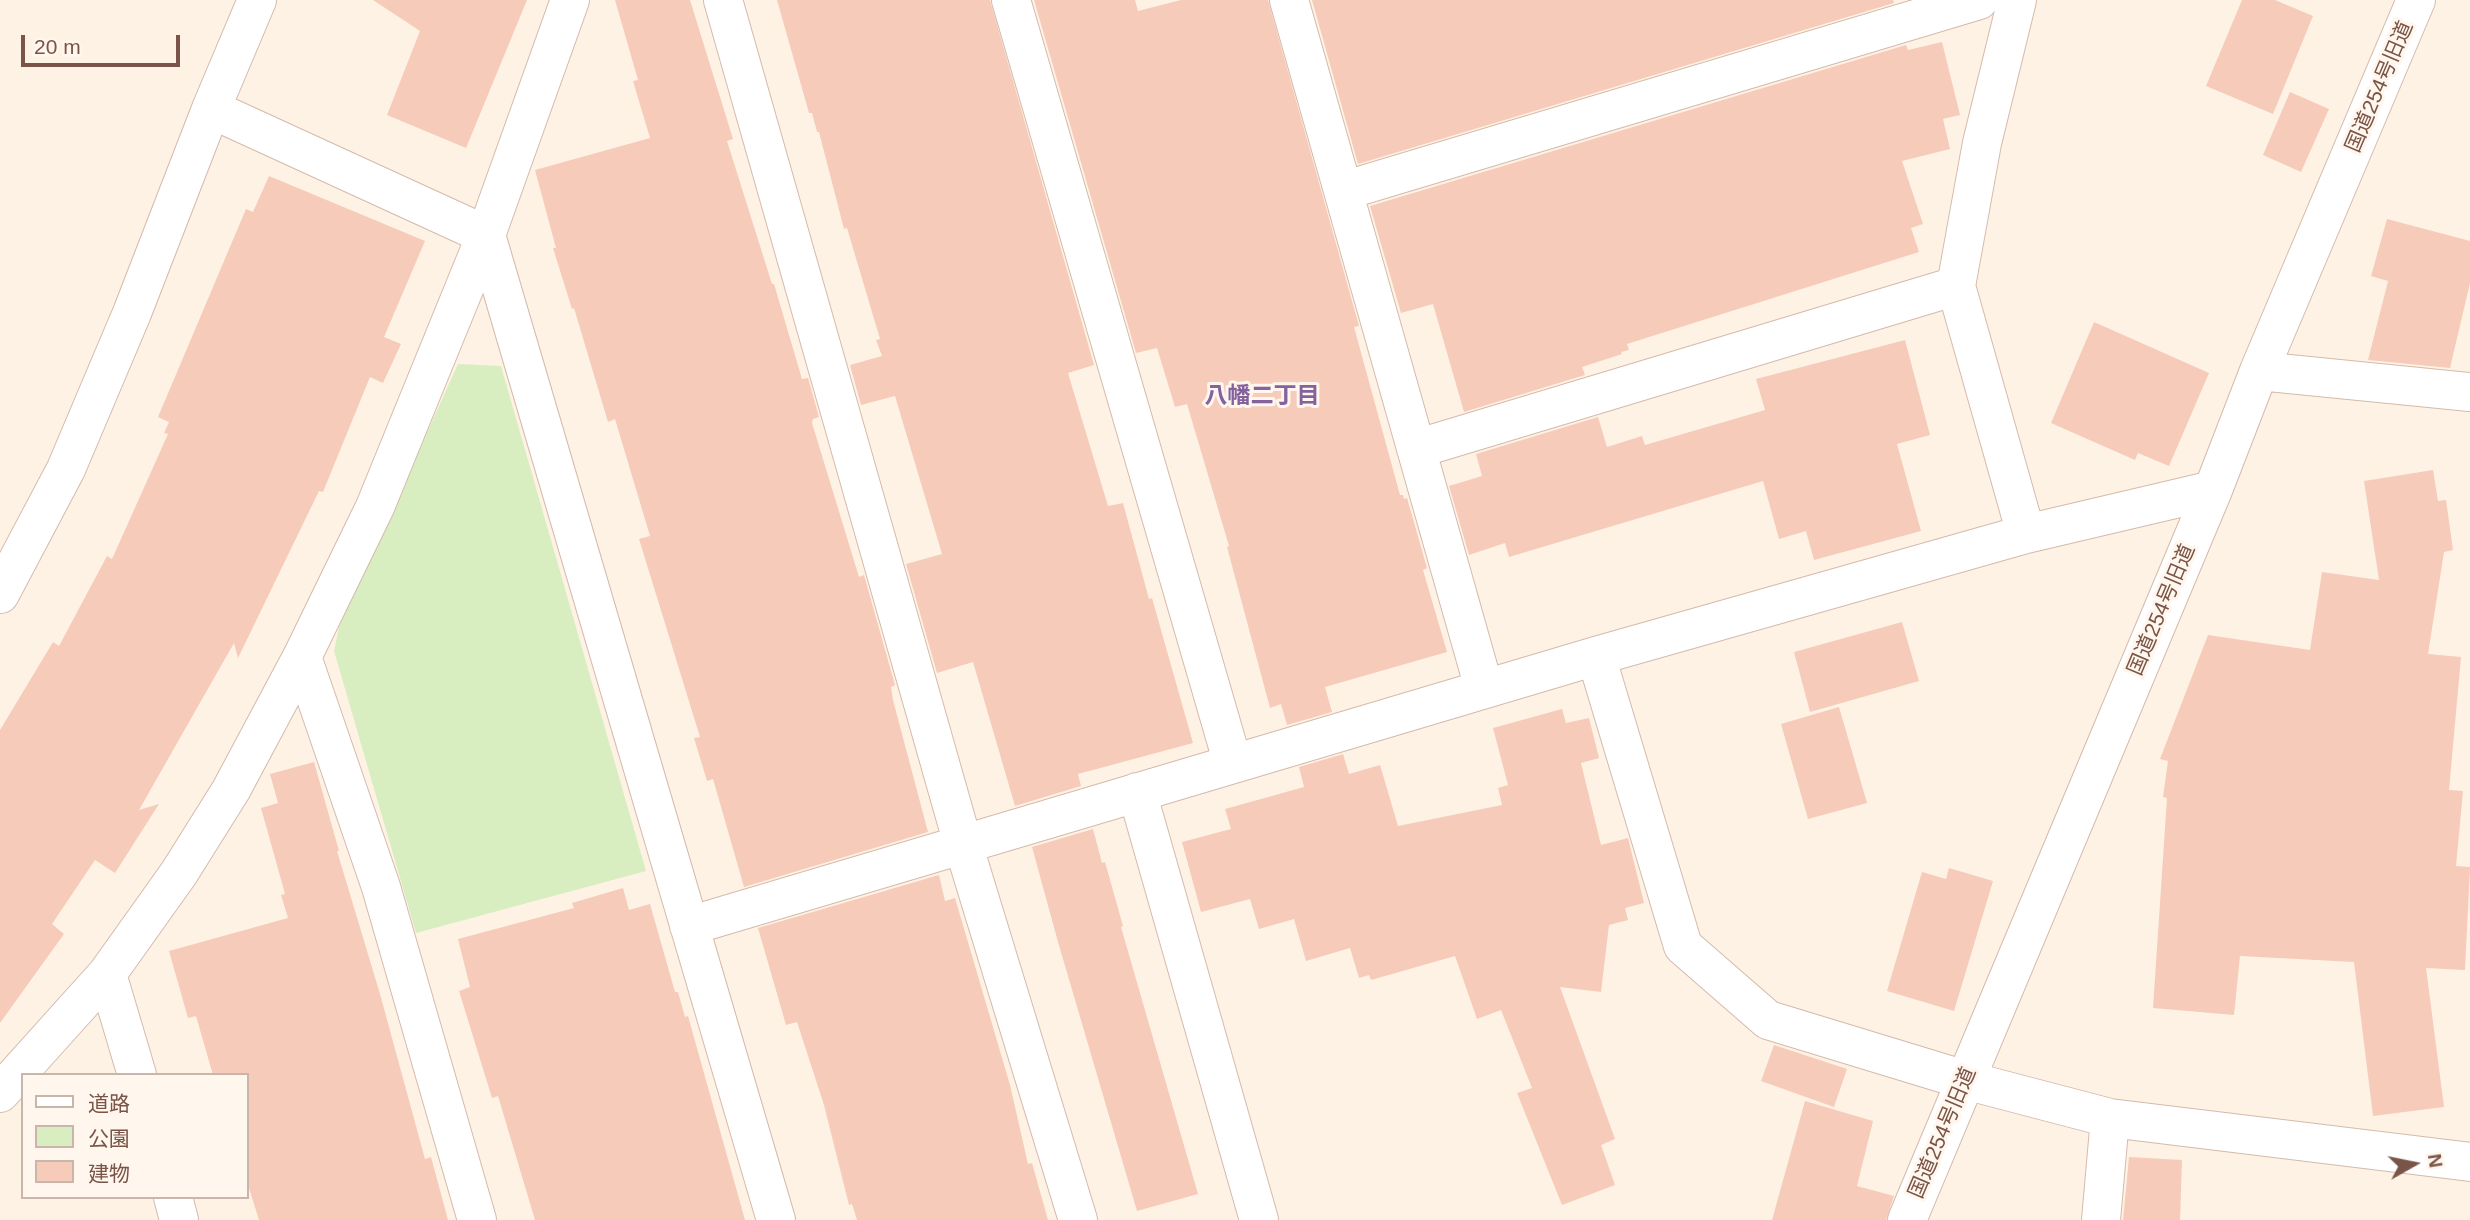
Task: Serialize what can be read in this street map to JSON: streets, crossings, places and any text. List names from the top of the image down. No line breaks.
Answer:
{"streets":{"street":["国道254号旧道"]},"districts":["八幡二丁目"],"legend":["道路","公園","建物"],"scale_bar":"20 m","north":"right"}
